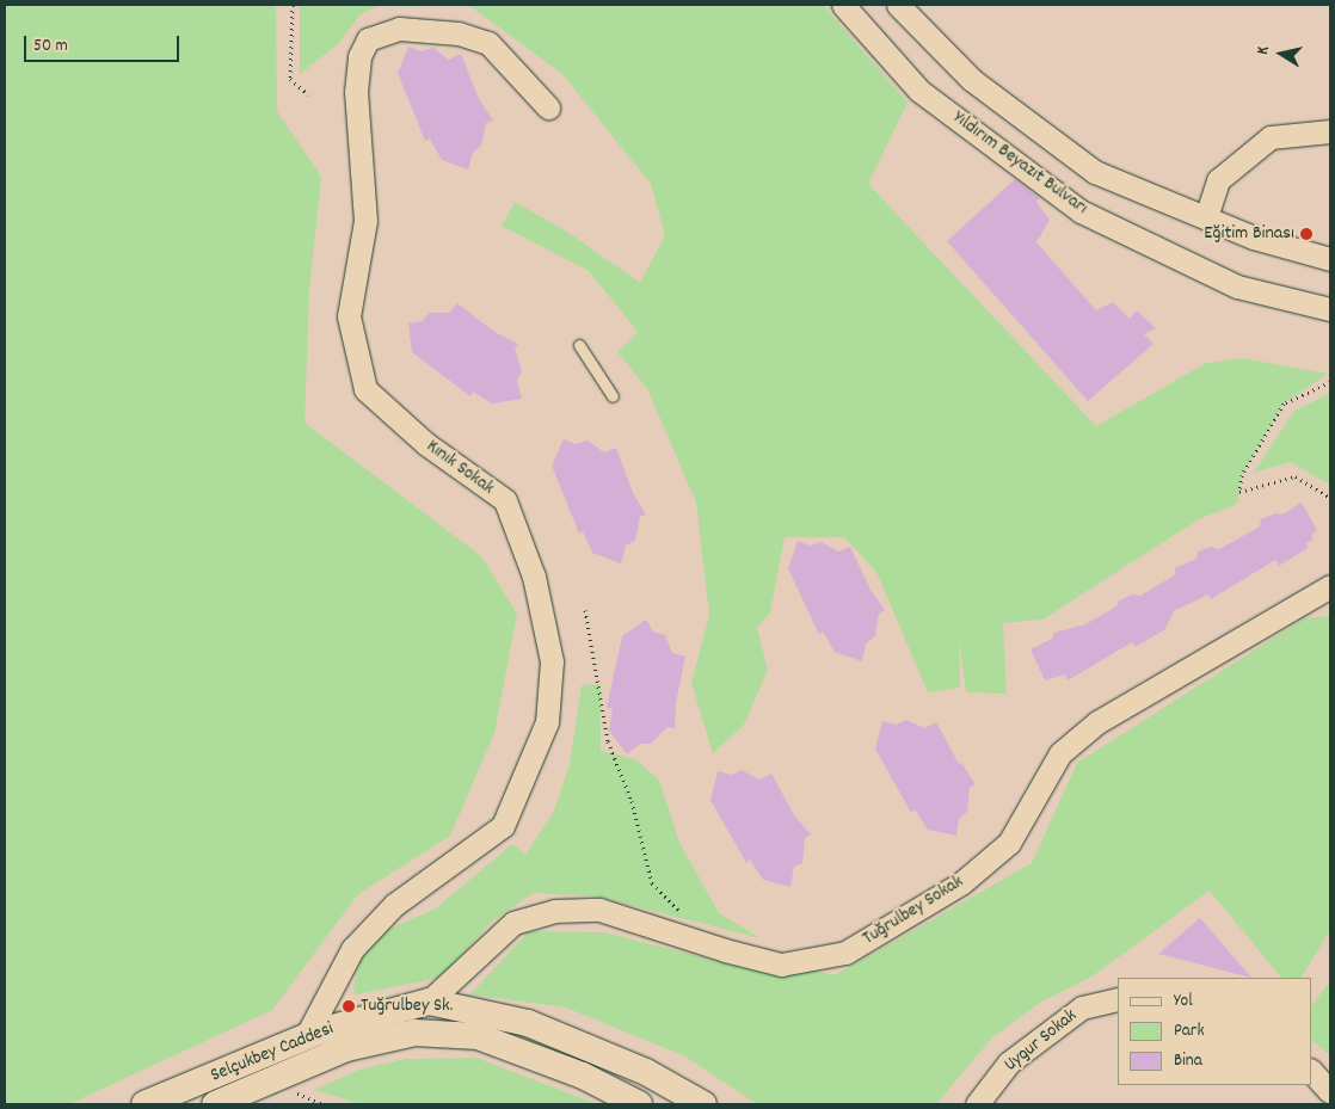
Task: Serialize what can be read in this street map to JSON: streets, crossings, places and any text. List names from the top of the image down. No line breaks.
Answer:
{"streets":{"street":["Yıldırım Beyazıt Bulvarı","Kınık Sokak","Tuğrulbey Sokak","Uygur Sokak","Selçukbey Caddesi"]},"crossings":[["Kınık Sokak","Selçukbey Caddesi"],["Tuğrulbey Sokak","Selçukbey Caddesi"]],"places":["Eğitim Binası","Tuğrulbey Sk."],"legend":["Yol","Park","Bina"],"scale_bar":"50 m","north":"left"}
